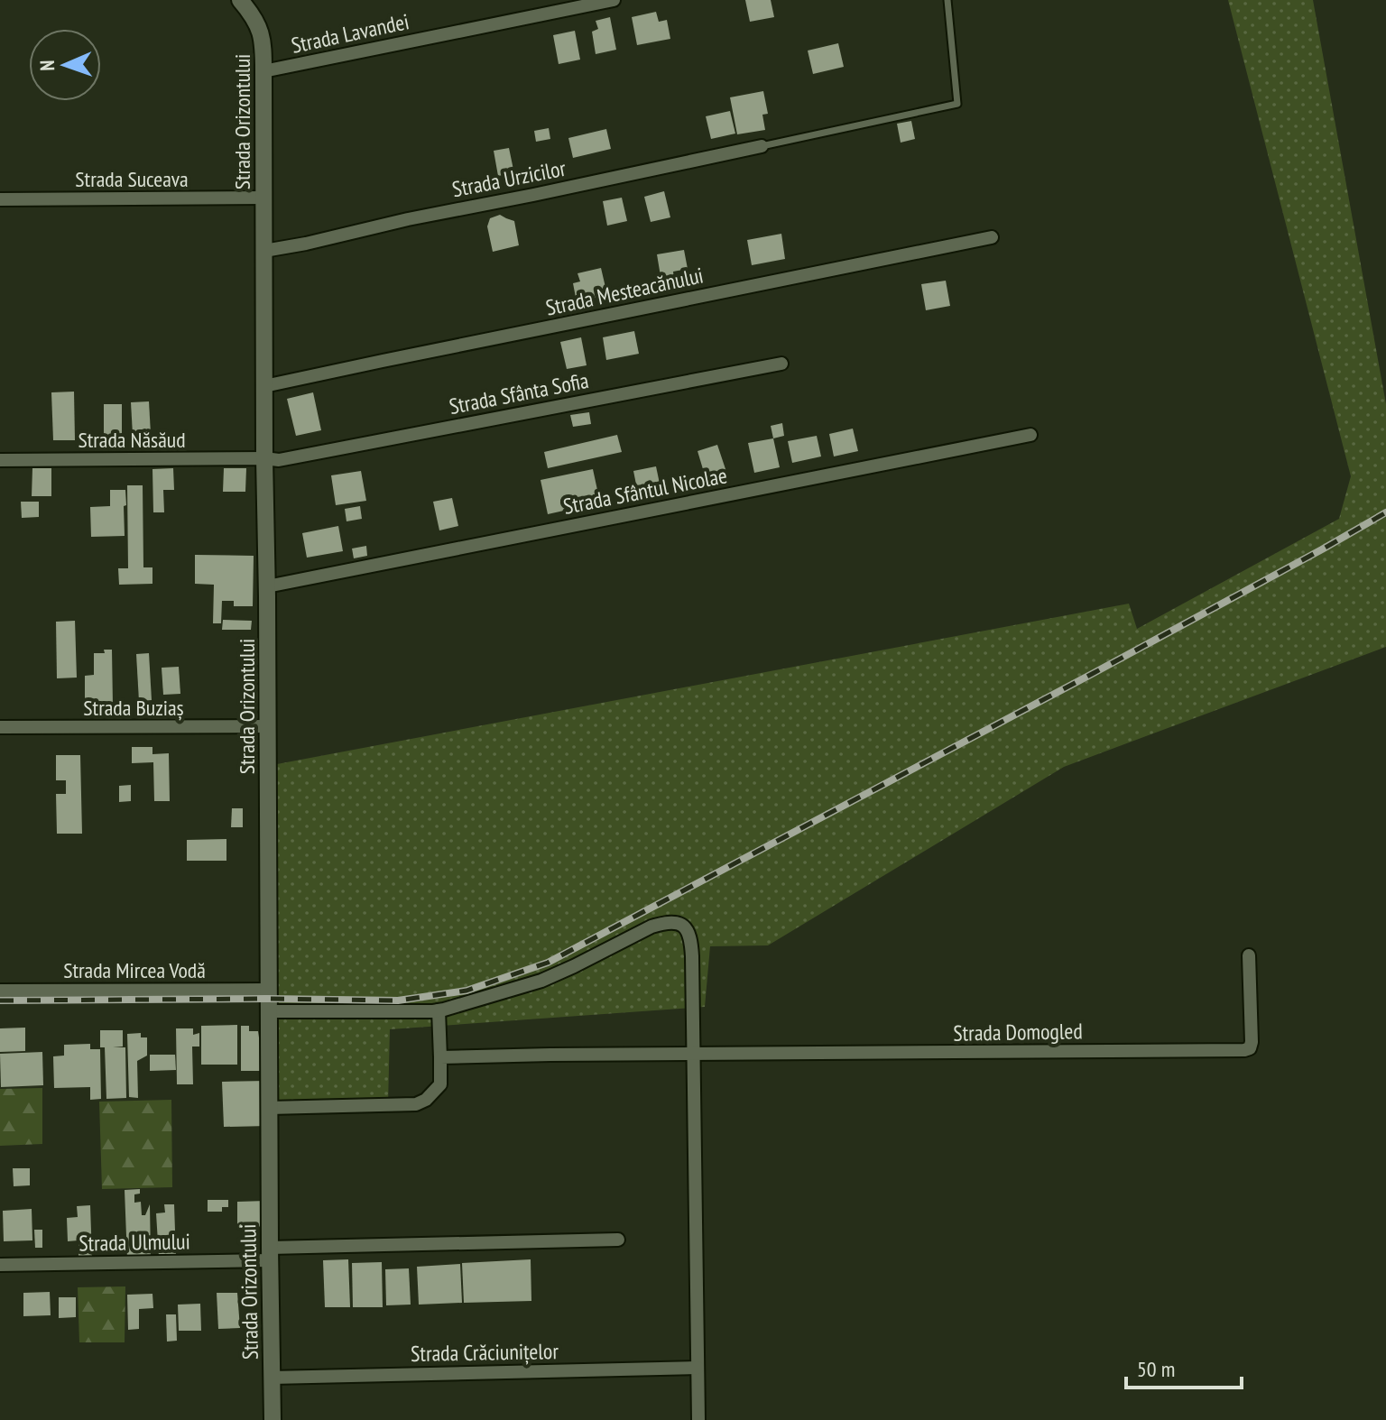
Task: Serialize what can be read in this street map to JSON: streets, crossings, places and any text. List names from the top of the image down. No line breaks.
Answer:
{"streets":{"street":["Strada Lavandei","Strada Orizontului","Strada Suceava","Strada Urzicilor","Strada Mesteacănului","Strada Sfânta Sofia","Strada Năsăud","Strada Sfântul Nicolae","Strada Buziaș","Strada Mircea Vodă","Strada Domogled","Strada Ulmului","Strada Crăciunițelor"]},"crossings":[["Strada Lavandei","Strada Orizontului"],["Strada Orizontului","Strada Suceava"],["Strada Orizontului","Strada Urzicilor"],["Strada Orizontului","Strada Mesteacănului"],["Strada Orizontului","Strada Sfânta Sofia"],["Strada Orizontului","Strada Năsăud"],["Strada Orizontului","Strada Sfântul Nicolae"],["Strada Orizontului","Strada Buziaș"],["Strada Orizontului","Strada Mircea Vodă"],["Strada Orizontului","Strada Ulmului"],["Strada Orizontului","Strada Crăciunițelor"],["Strada Sfânta Sofia","Strada Năsăud"]],"scale_bar":"50 m","north":"left"}
